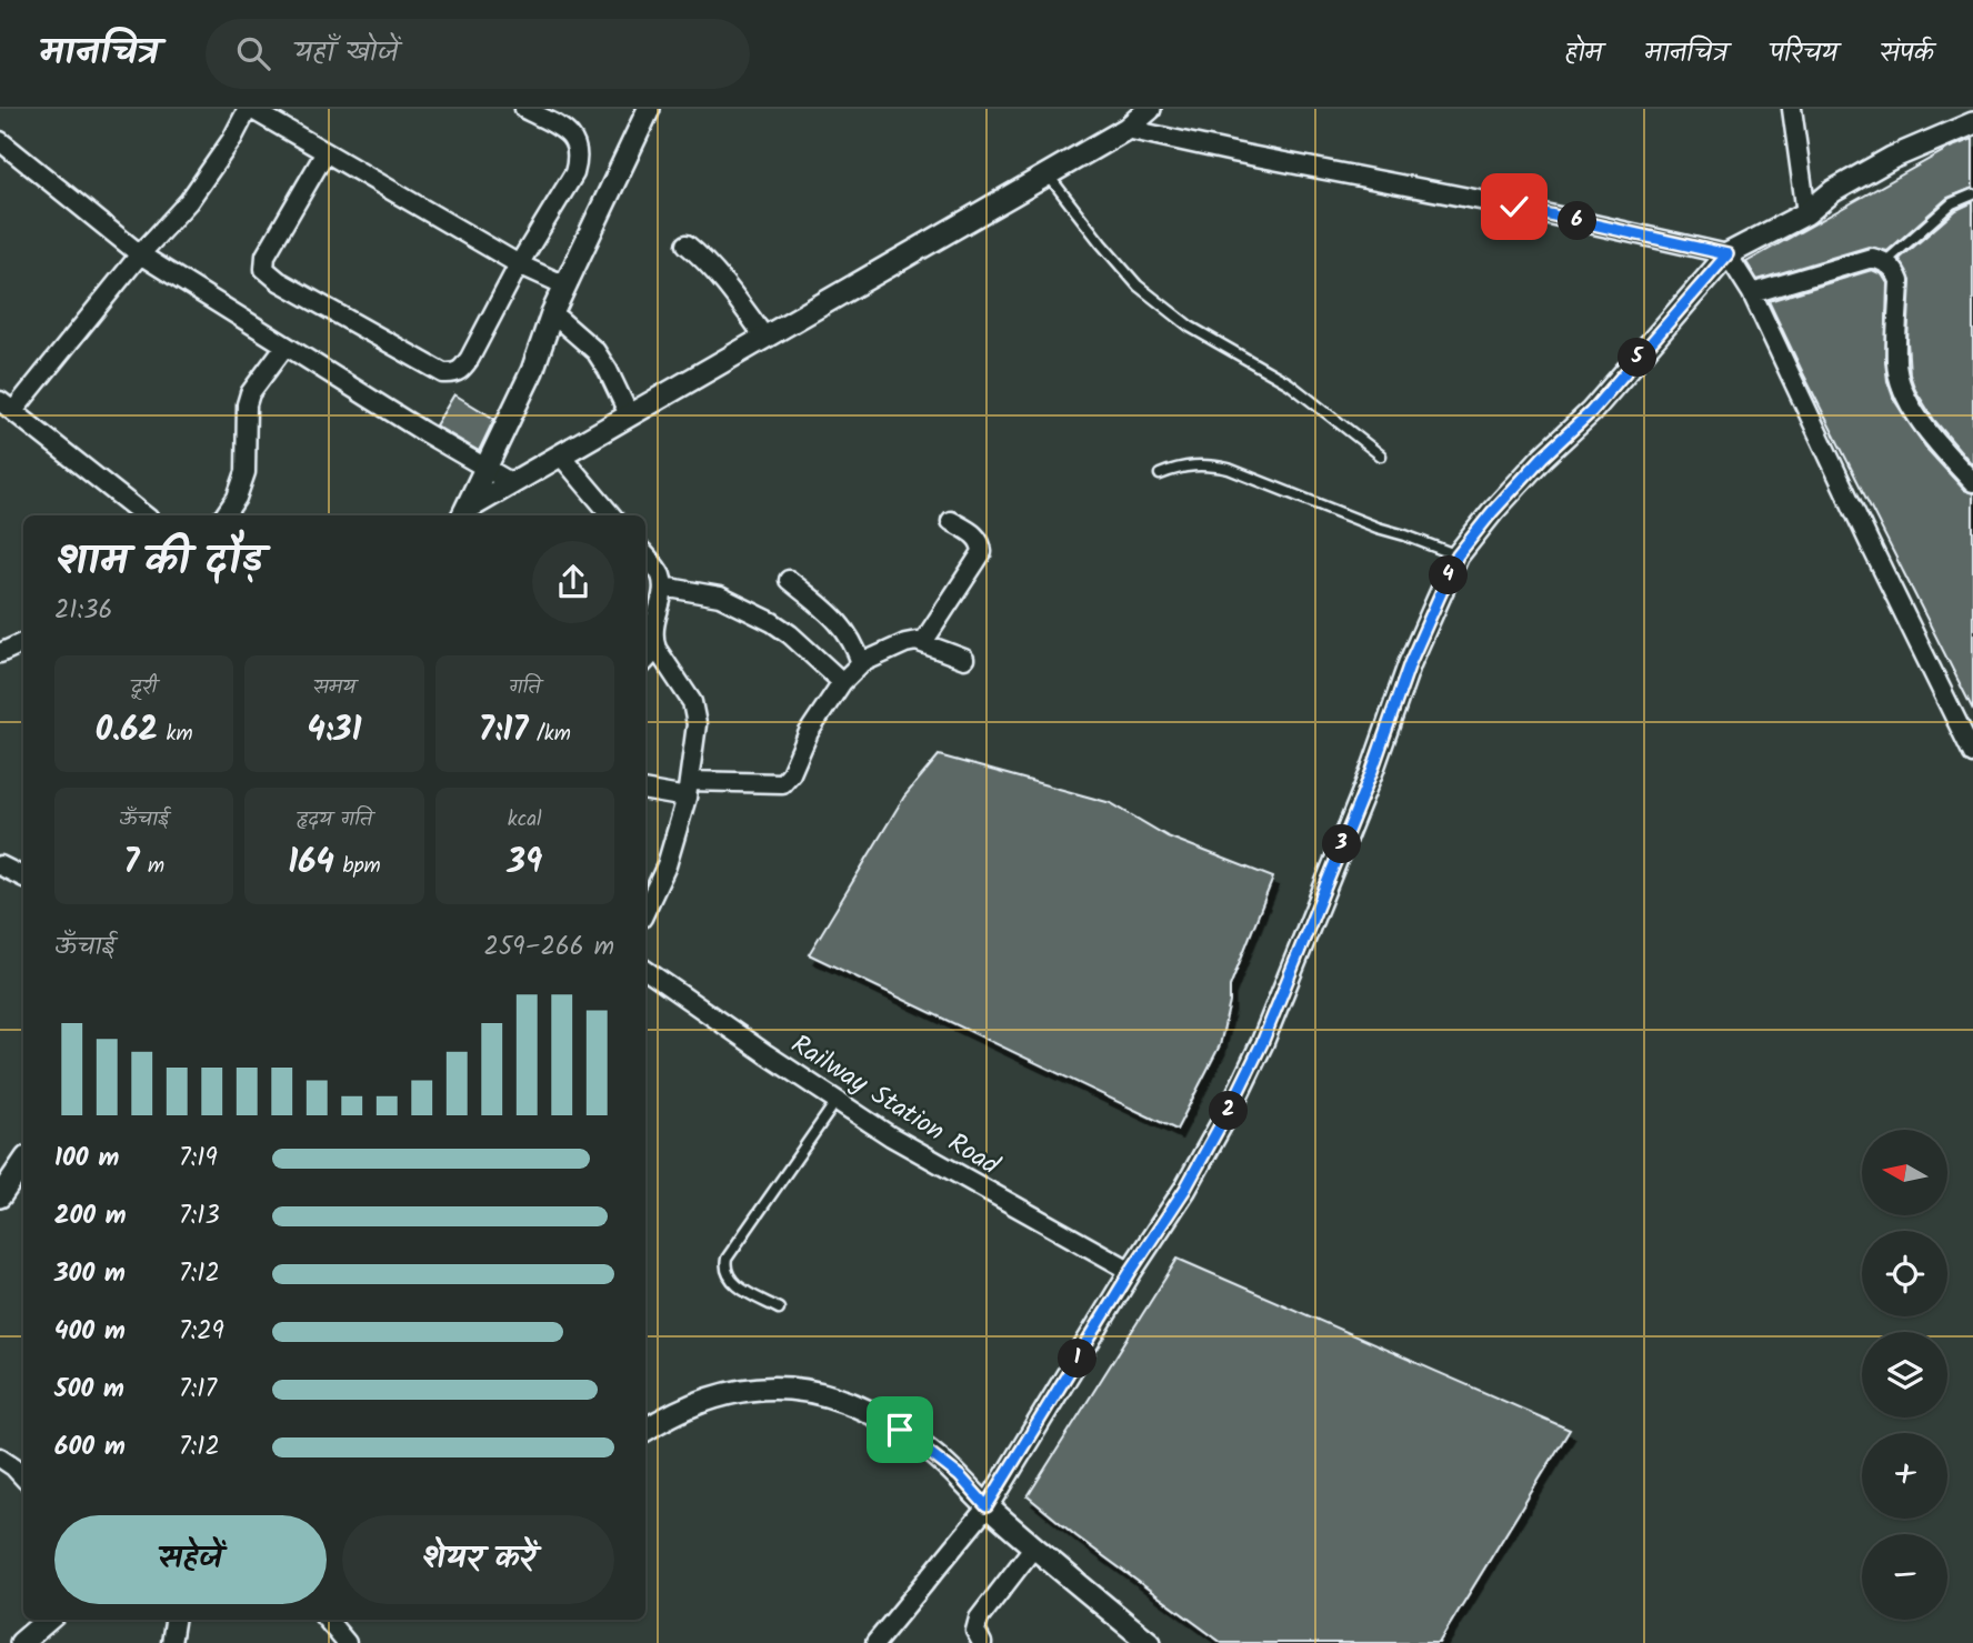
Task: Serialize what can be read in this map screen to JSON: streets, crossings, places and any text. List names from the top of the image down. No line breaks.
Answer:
{"streets":{"street":["Railway Station Road"]},"north":"left","page":{"header":"मानचित्र","search":"यहाँ खोजें","nav":["होम","मानचित्र","परिचय","संपर्क"],"pins":["6","5","4","3","2","1"],"heading":["शाम की दौड़","21:36"],"stats":[["दूरी","0.62 km"],["समय","4:31"],["गति","7:17 /km"],["ऊँचाई","7 m"],["हृदय गति","164 bpm"],["kcal","39"]],"chart":["ऊँचाई","259–266 m"],"map_buttons":["+","−"],"list":[{"name":"100 m","note":"7:19"},{"name":"200 m","note":"7:13"},{"name":"300 m","note":"7:12"},{"name":"400 m","note":"7:29"},{"name":"500 m","note":"7:17"},{"name":"600 m","note":"7:12"}],"buttons":["सहेजें","शेयर करें"]}}
